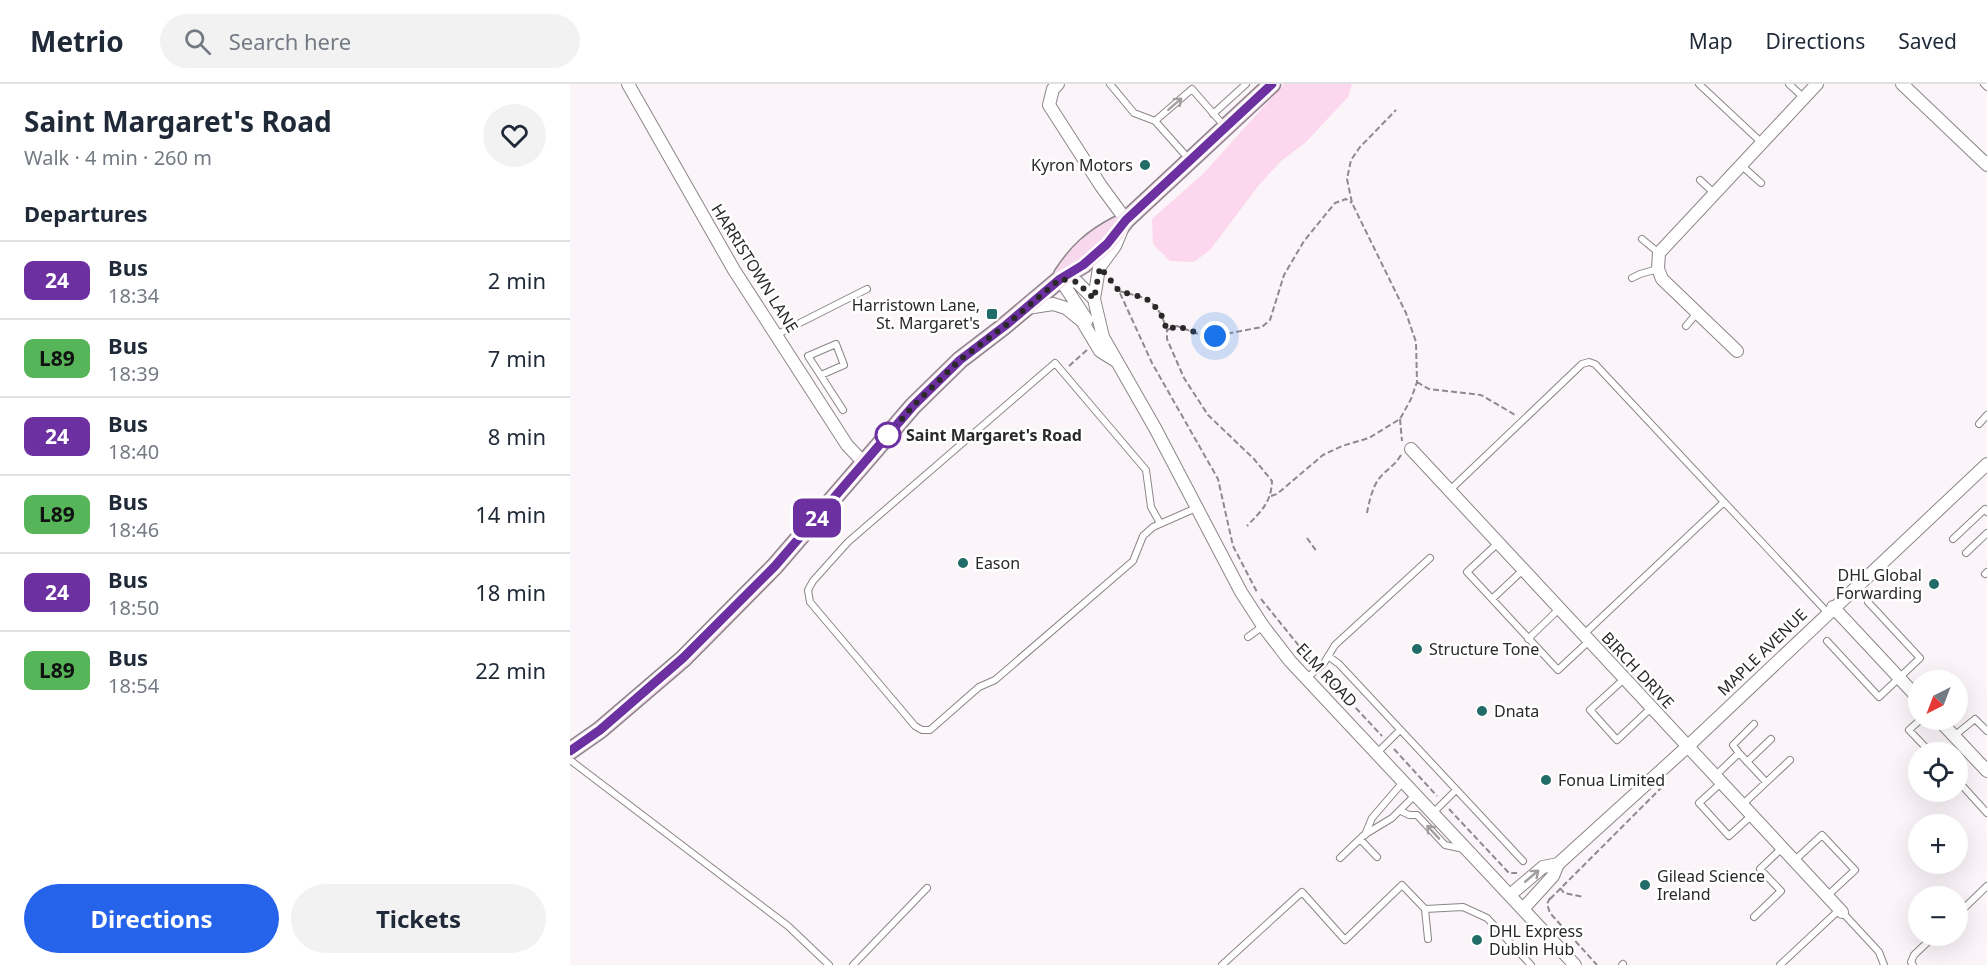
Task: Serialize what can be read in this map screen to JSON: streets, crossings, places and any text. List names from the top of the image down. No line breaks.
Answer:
{"streets":{"street":["HARRISTOWN LANE","MAPLE AVENUE","BIRCH DRIVE","ELM ROAD"]},"crossings":[["MAPLE AVENUE","BIRCH DRIVE"],["MAPLE AVENUE","ELM ROAD"]],"places":{"other":["Kyron Motors","Saint Margaret's Road","Eason","DHL Global Forwarding","Structure Tone","Dnata","Fonua Limited","Gilead Science Ireland","DHL Express Dublin Hub"],"transit":["Harristown Lane, St. Margaret's"]},"lines":["bus line 24"],"north":"bottom left","page":{"header":"Metrio","search":"Search here","nav":["Map","Directions","Saved"],"heading":[["Saint Margaret's Road","Walk · 4 min · 260 m"],"Departures"],"on_map":"24","list":[{"mark":"24","name":"Bus","note":"18:34","value":"2 min"},{"mark":"L89","name":"Bus","note":"18:39","value":"7 min"},{"mark":"24","name":"Bus","note":"18:40","value":"8 min"},{"mark":"L89","name":"Bus","note":"18:46","value":"14 min"},{"mark":"24","name":"Bus","note":"18:50","value":"18 min"},{"mark":"L89","name":"Bus","note":"18:54","value":"22 min"}],"map_buttons":["+","−"],"buttons":["Directions","Tickets"]}}
